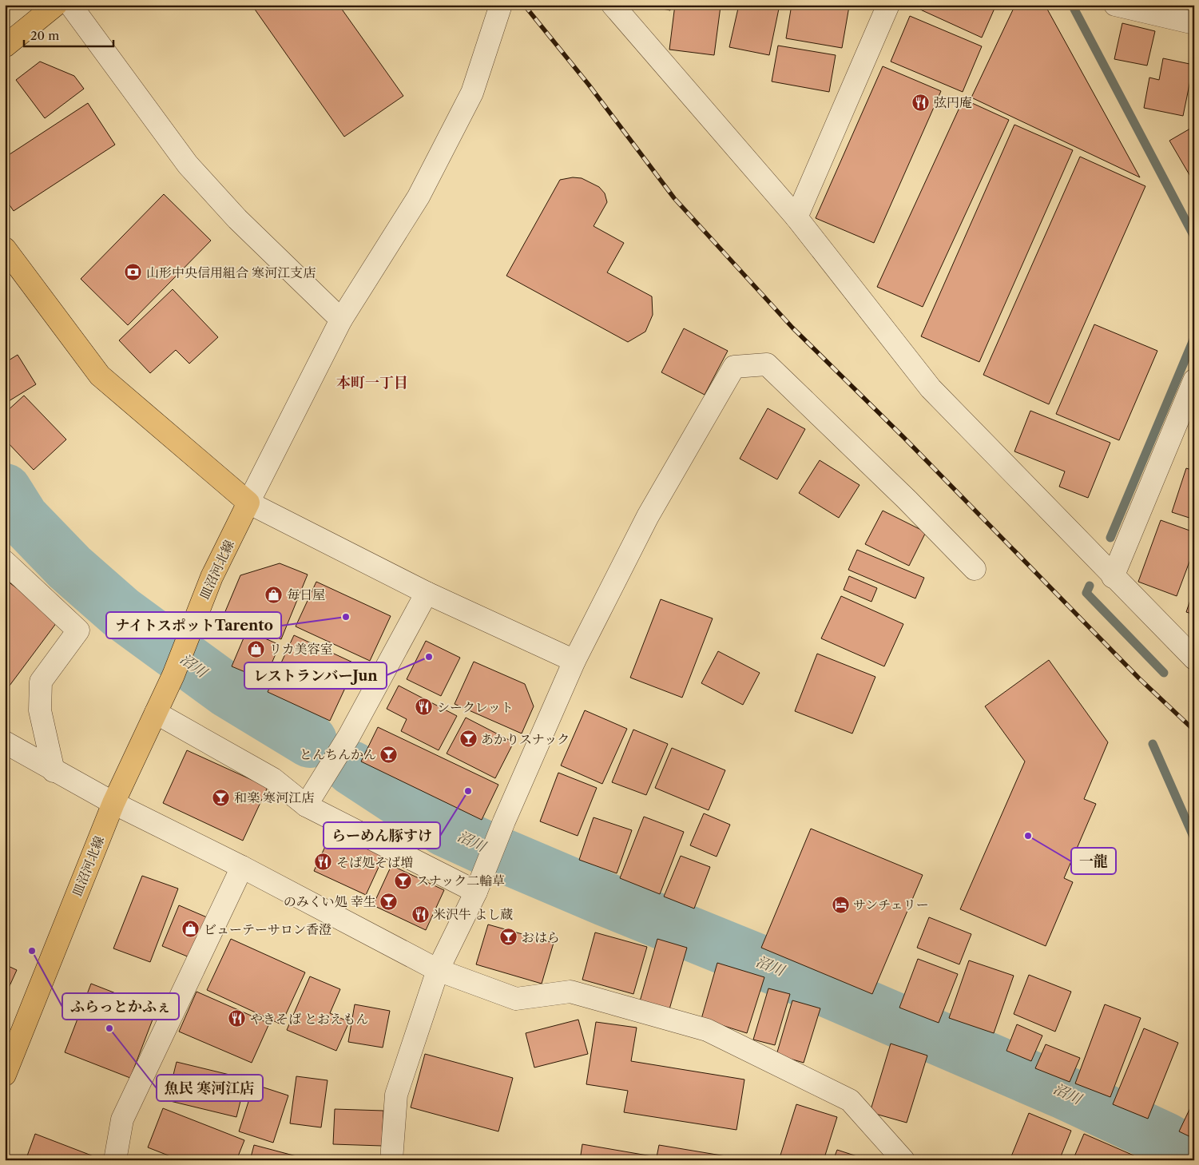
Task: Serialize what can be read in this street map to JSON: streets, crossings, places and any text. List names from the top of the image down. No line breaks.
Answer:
{"streets":{"main road":["皿沼河北線"]},"districts":["本町一丁目"],"water":["沼川"],"places":{"restaurant":["弦円庵","シークレット","そば処そば増","米沢牛 よし蔵","やきそば とおえもん"],"bank":["山形中央信用組合 寒河江支店"],"shop":["毎日屋","リカ美容室","ビューテーサロン香澄"],"other":["ナイトスポットTarento","レストランバーJun","らーめん豚すけ","一龍","ふらっとかふぇ","魚民 寒河江店"],"bar":["あかりスナック","とんちんかん","和楽 寒河江店","スナック二輪草","のみくい処 幸生","おはら"],"hotel":["サンチェリー"]},"scale_bar":"20 m"}
